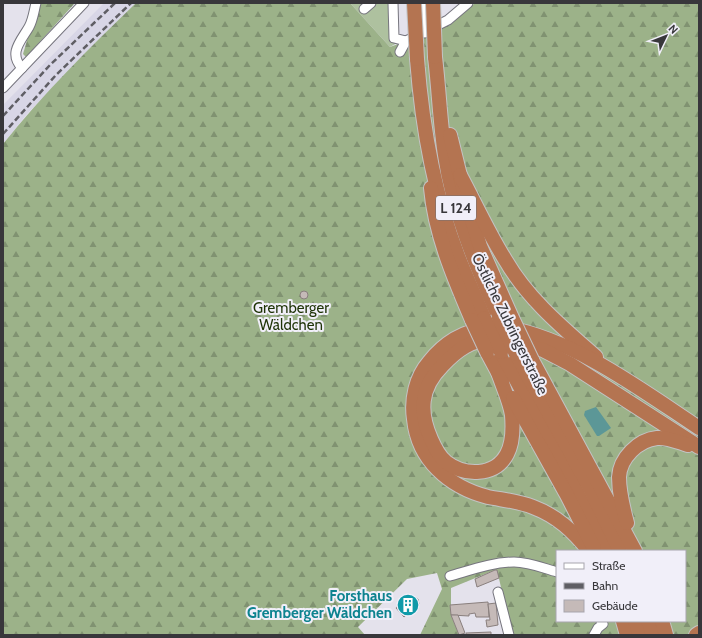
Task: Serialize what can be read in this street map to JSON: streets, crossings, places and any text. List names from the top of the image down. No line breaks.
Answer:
{"streets":{"highway":["L 124","Östliche Zubringerstraße"]},"parks":["Gremberger Wäldchen"],"places":{"building":["Forsthaus Gremberger Wäldchen"]},"legend":["Straße","Bahn","Gebäude"],"north":"top right"}
